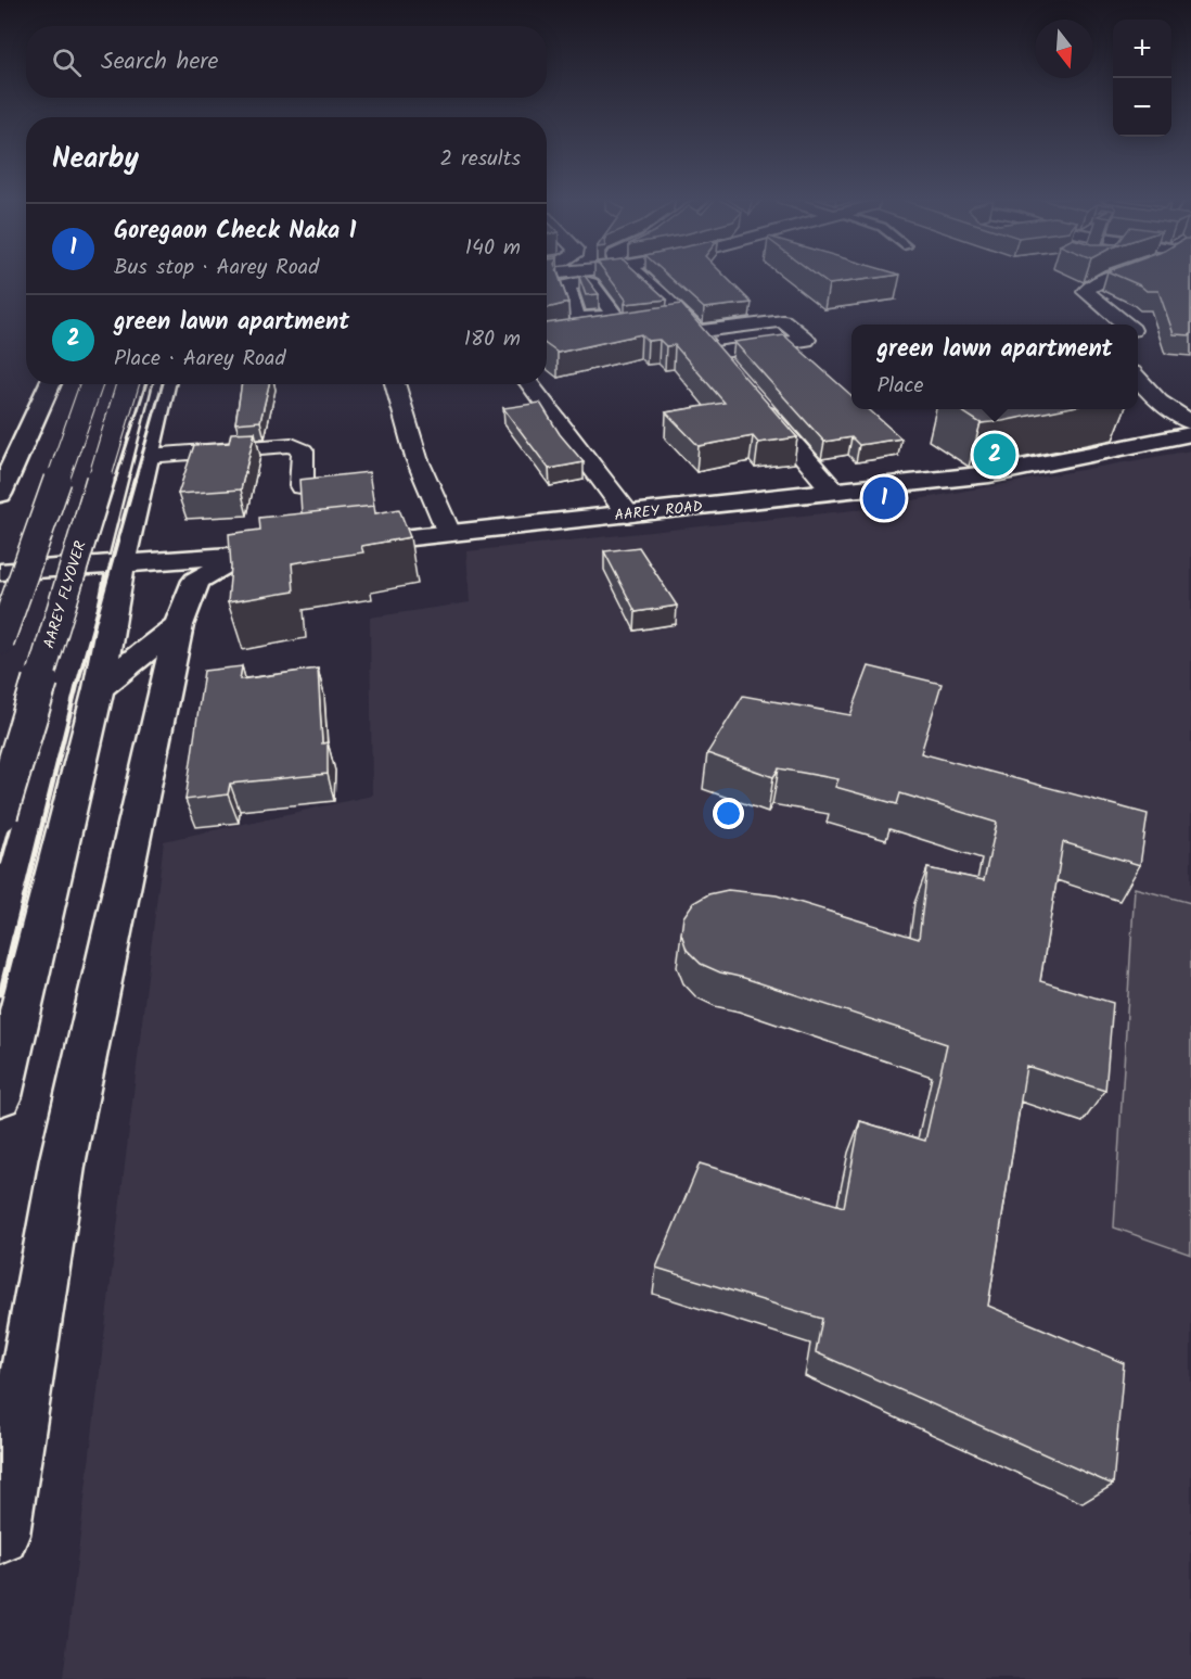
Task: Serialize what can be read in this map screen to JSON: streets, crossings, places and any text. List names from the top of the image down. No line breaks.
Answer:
{"streets":{"main road":["AAREY ROAD","AAREY FLYOVER"]},"north":"bottom","page":{"map_buttons":["+","−"],"search":"Search here","heading":["Nearby","2 results"],"list":[{"mark":"1","name":"Goregaon Check Naka 1","note":"Bus stop · Aarey Road","value":"140 m"},{"mark":"2","name":"green lawn apartment","note":"Place · Aarey Road","value":"180 m"}],"popup":["green lawn apartment","Place"],"pins":["2","1"]}}
